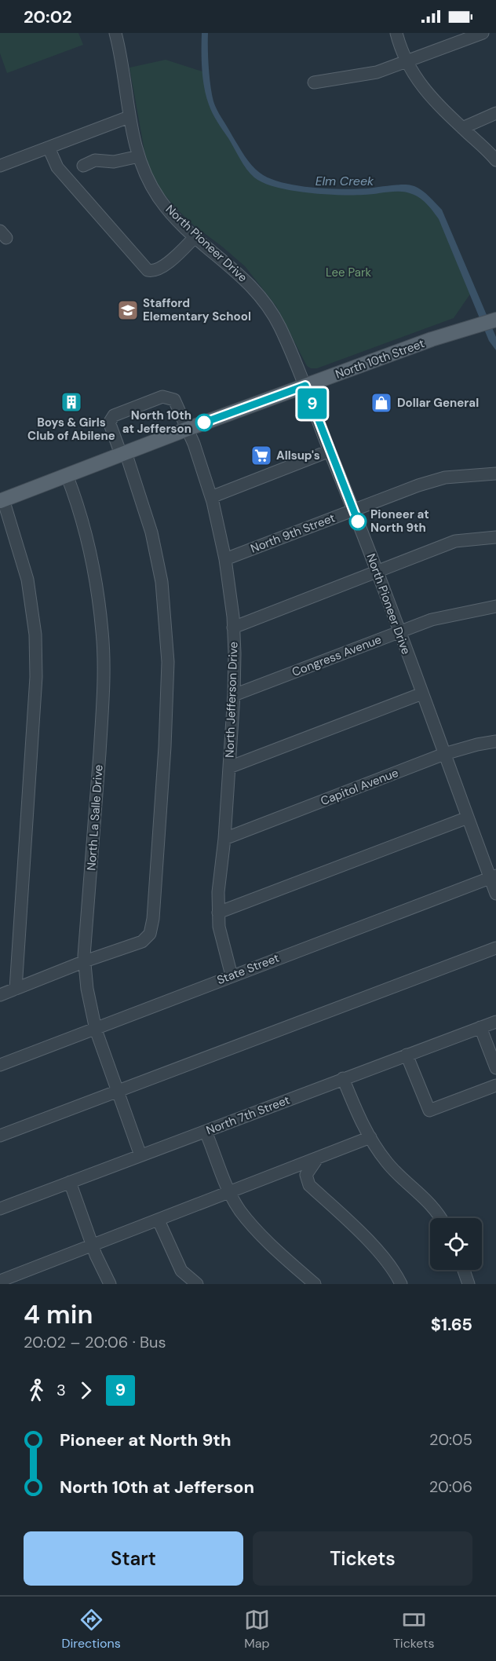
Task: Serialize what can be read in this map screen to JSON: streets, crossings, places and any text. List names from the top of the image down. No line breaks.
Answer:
{"streets":{"main road":["North 10th Street"],"street":["North Pioneer Drive","North 9th Street","Congress Avenue","North Jefferson Drive","Capitol Avenue","North La Salle Drive","State Street","North 7th Street"]},"crossings":[["North Pioneer Drive","North 10th Street"],["North Pioneer Drive","North 9th Street"],["North Pioneer Drive","Congress Avenue"],["North Pioneer Drive","Capitol Avenue"],["North Pioneer Drive","State Street"],["North 10th Street","North Jefferson Drive"],["North 10th Street","North La Salle Drive"],["North 9th Street","North Jefferson Drive"],["Congress Avenue","North Jefferson Drive"],["North Jefferson Drive","Capitol Avenue"],["North Jefferson Drive","State Street"],["North La Salle Drive","State Street"],["North La Salle Drive","North 7th Street"]],"water":["Elm Creek"],"parks":["Lee Park"],"places":{"school or university":["Stafford Elementary School"],"building":["Boys & Girls Club of Abilene"],"shop":["Dollar General"],"other":["North 10th at Jefferson","Pioneer at North 9th"],"supermarket":["Allsup's"]},"lines":["bus line 9"],"page":{"status":"20:02","on_map":"9","heading":["4 min","20:02 – 20:06 · Bus","$1.65"],"legs":["3","9"],"list":[{"name":"Pioneer at North 9th","value":"20:05"},{"name":"North 10th at Jefferson","value":"20:06"}],"buttons":["Start","Tickets"],"tabs":["Directions","Map","Tickets"]}}
